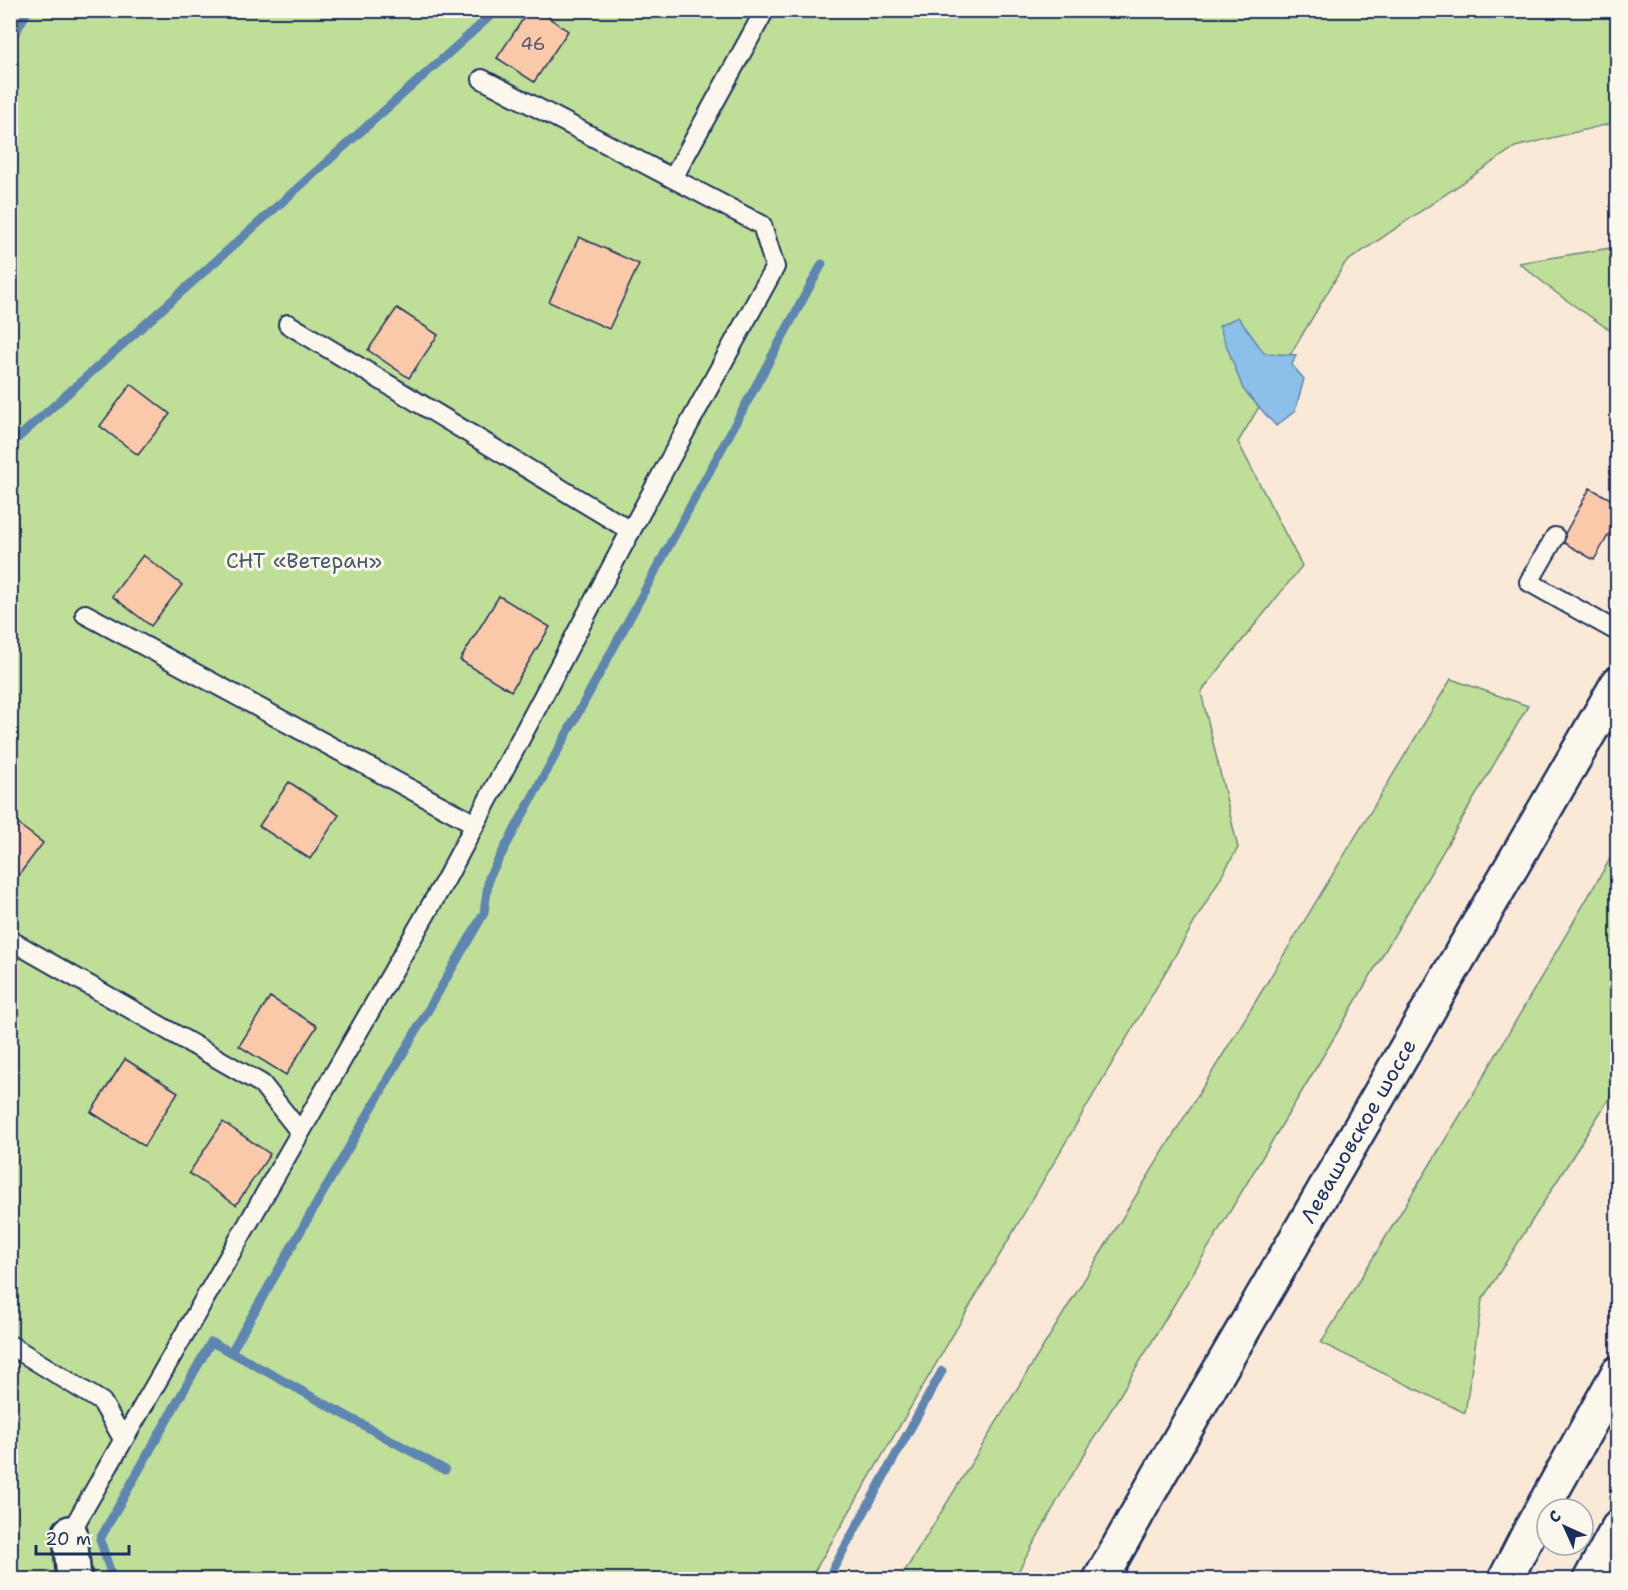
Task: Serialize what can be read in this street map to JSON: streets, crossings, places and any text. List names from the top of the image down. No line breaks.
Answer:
{"streets":{"main road":["Левашовское шоссе"]},"parks":["СНТ «Ветеран»"],"house_numbers":["46"],"scale_bar":"20 m","north":"top left"}
